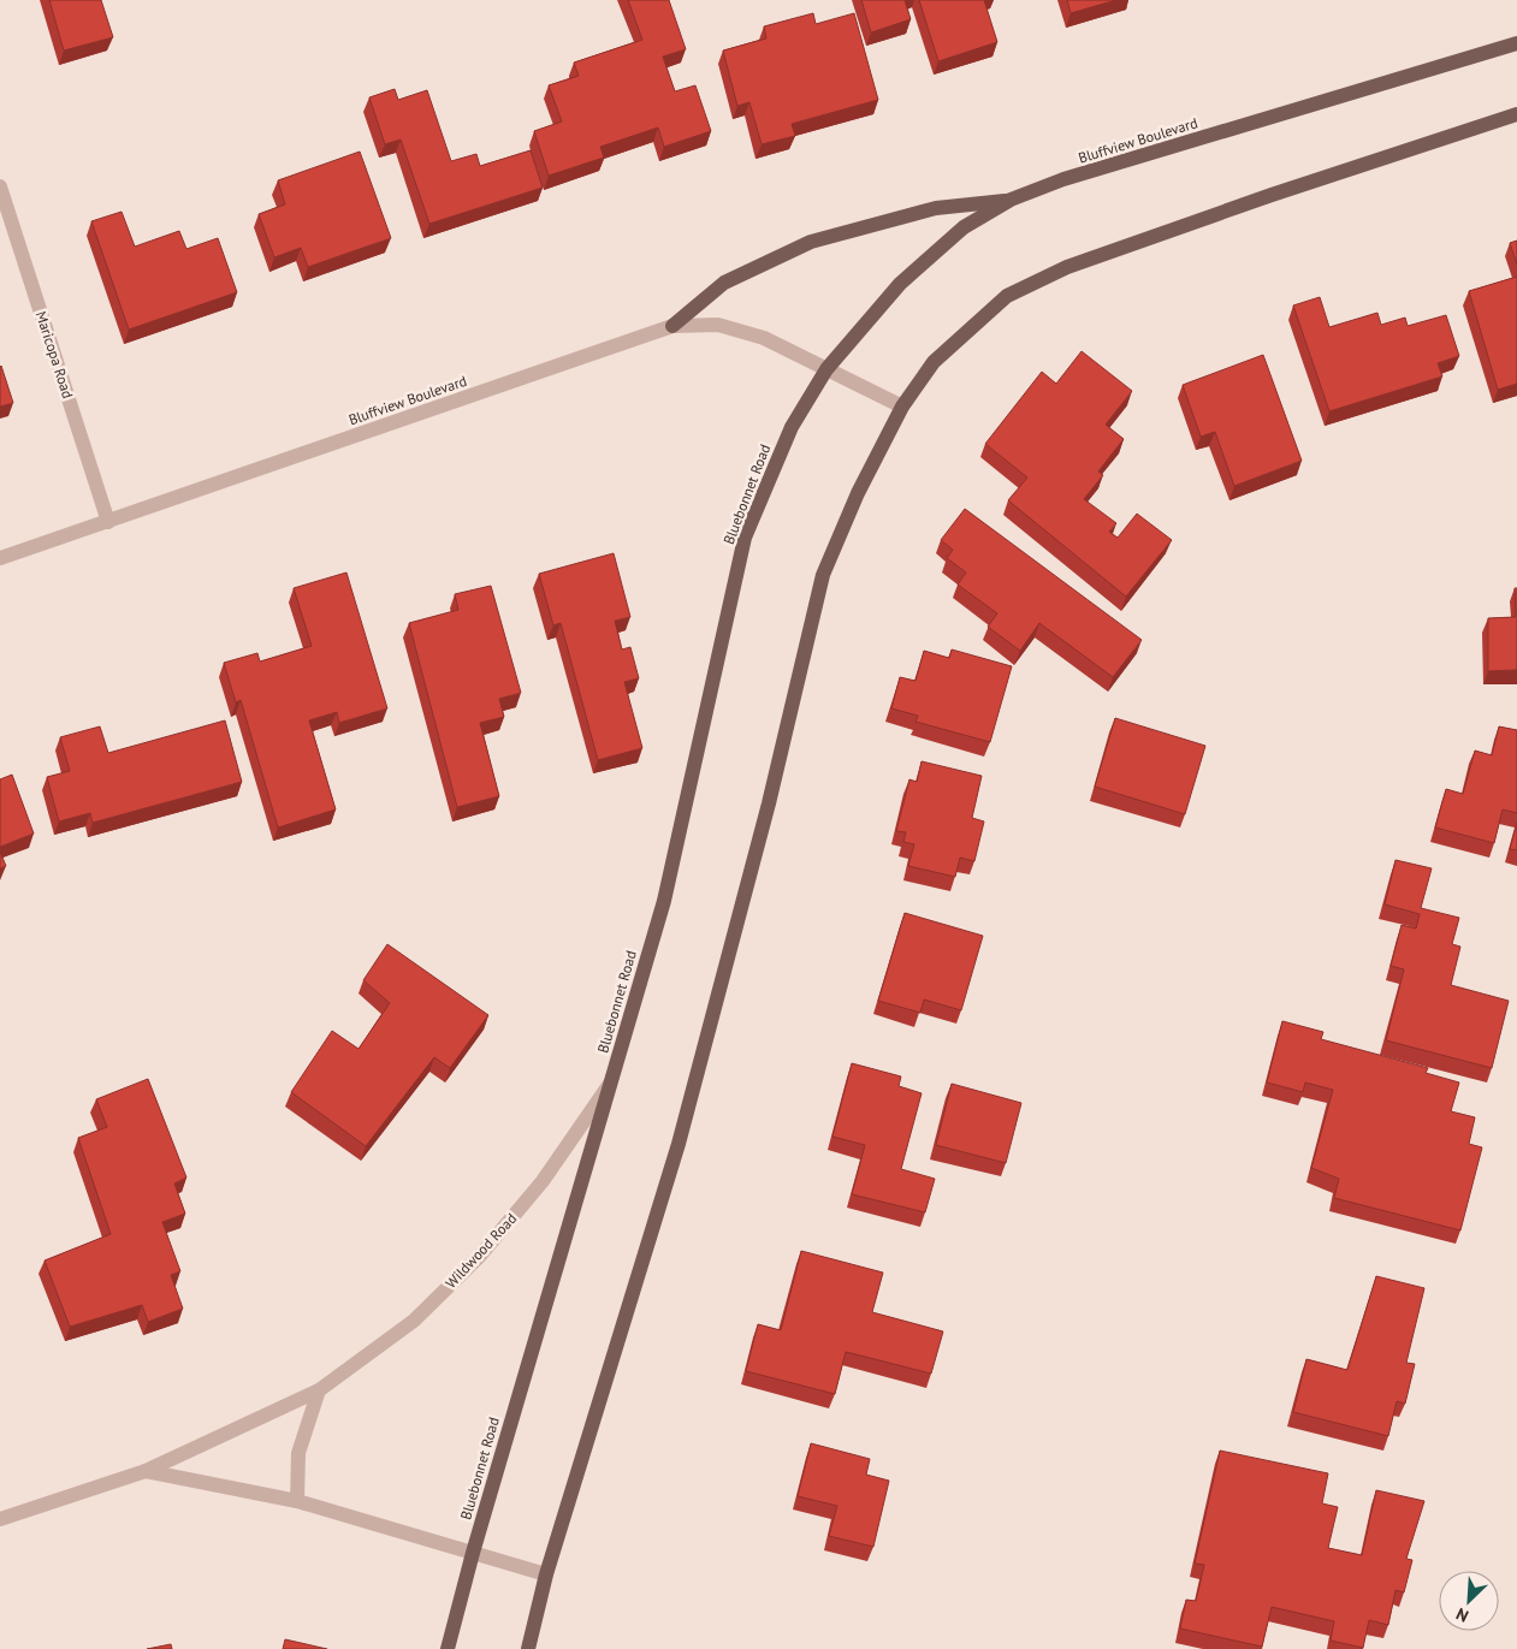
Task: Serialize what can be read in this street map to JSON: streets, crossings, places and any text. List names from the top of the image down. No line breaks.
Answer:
{"streets":{"main road":["Bluffview Boulevard","Bluebonnet Road"],"street":["Maricopa Road","Wildwood Road"]},"crossings":[["Bluffview Boulevard","Maricopa Road"],["Bluffview Boulevard","Bluebonnet Road"],["Bluebonnet Road","Wildwood Road"]],"north":"bottom left"}
